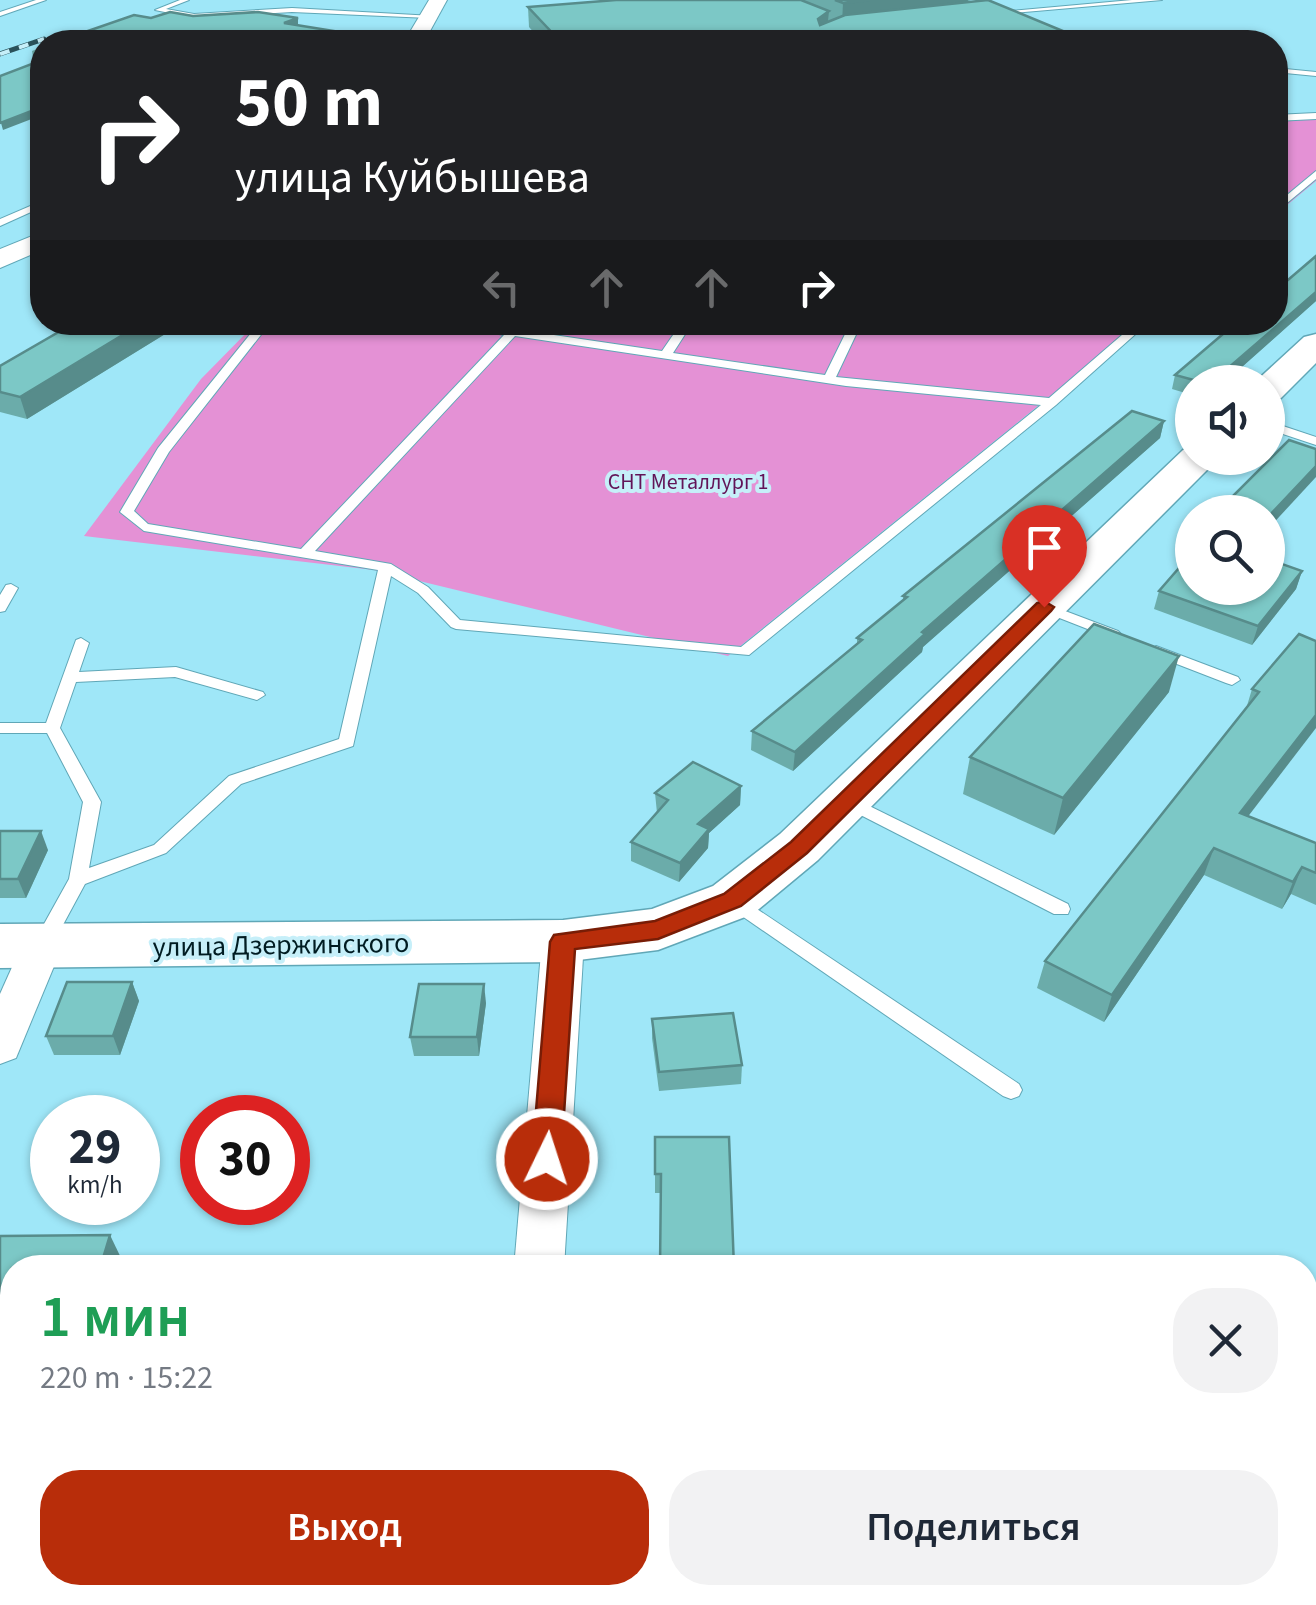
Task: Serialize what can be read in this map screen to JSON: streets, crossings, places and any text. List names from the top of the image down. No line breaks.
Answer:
{"streets":{"main road":["улица Дзержинского"]},"parks":["СНТ Металлург 1"],"page":{"turn":["50 m","улица Куйбышева"],"speed":"29 km/h","limit":"30","heading":["1 мин","220 m · 15:22"],"buttons":["Выход","Поделиться"]}}
